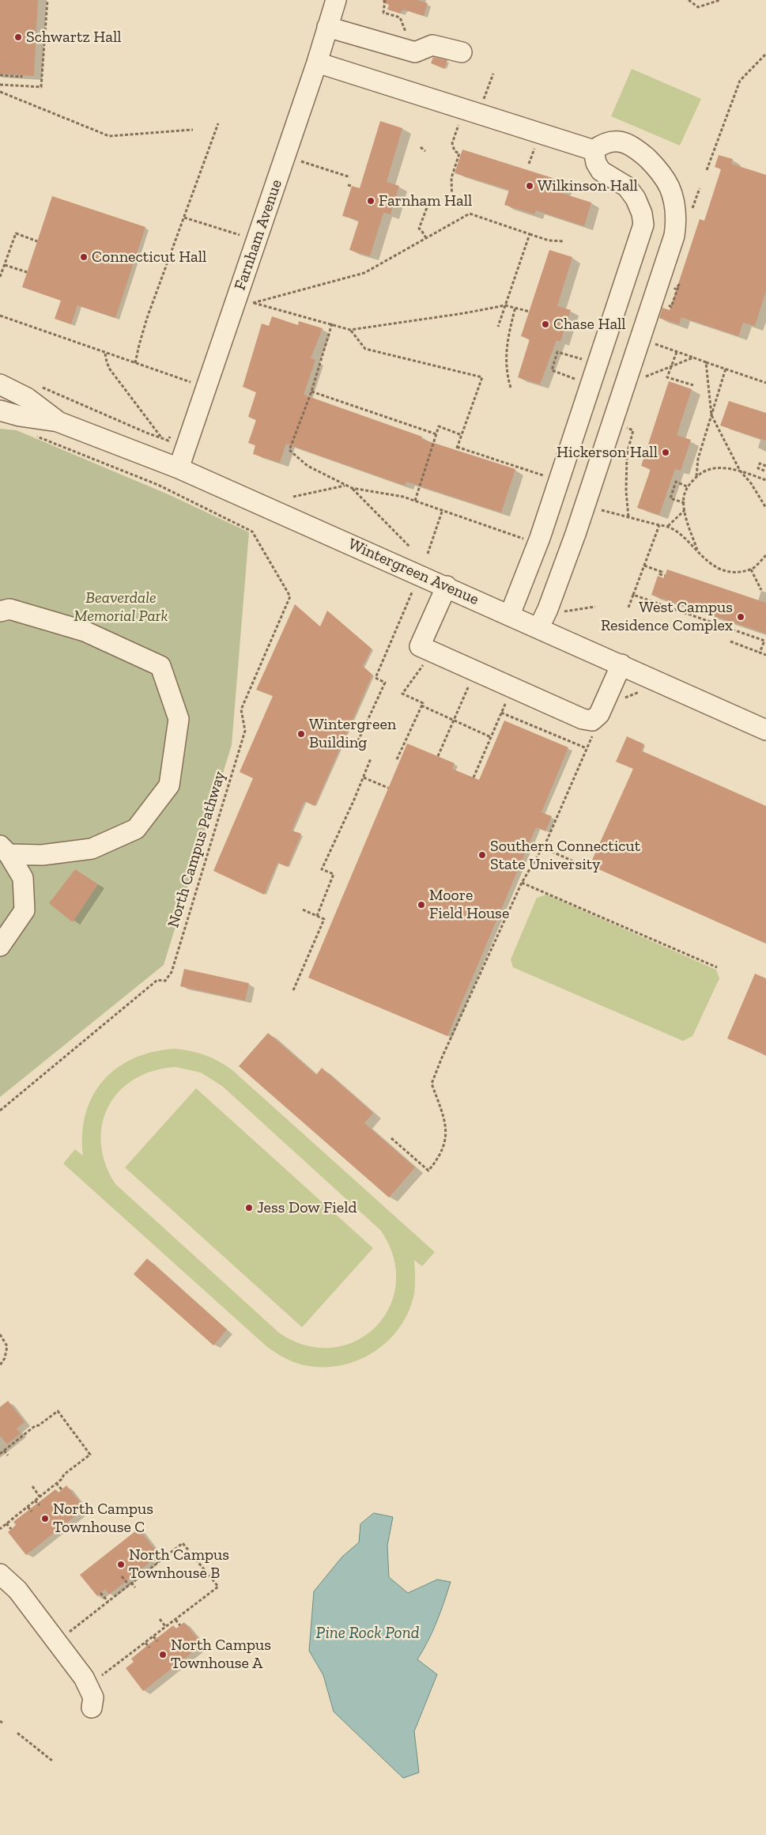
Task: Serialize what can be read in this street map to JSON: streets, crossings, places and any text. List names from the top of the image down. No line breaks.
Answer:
{"streets":{"street":["Farnham Avenue","Wintergreen Avenue"],"path":["North Campus Pathway"]},"crossings":[["Farnham Avenue","Wintergreen Avenue"]],"water":["Pine Rock Pond"],"parks":["Beaverdale Memorial Park"],"places":["Schwartz Hall","Wilkinson Hall","Farnham Hall","Connecticut Hall","Chase Hall","Hickerson Hall","West Campus Residence Complex","Wintergreen Building","Southern Connecticut State University","Moore Field House","Jess Dow Field","North Campus Townhouse C","North Campus Townhouse B","North Campus Townhouse A"]}
